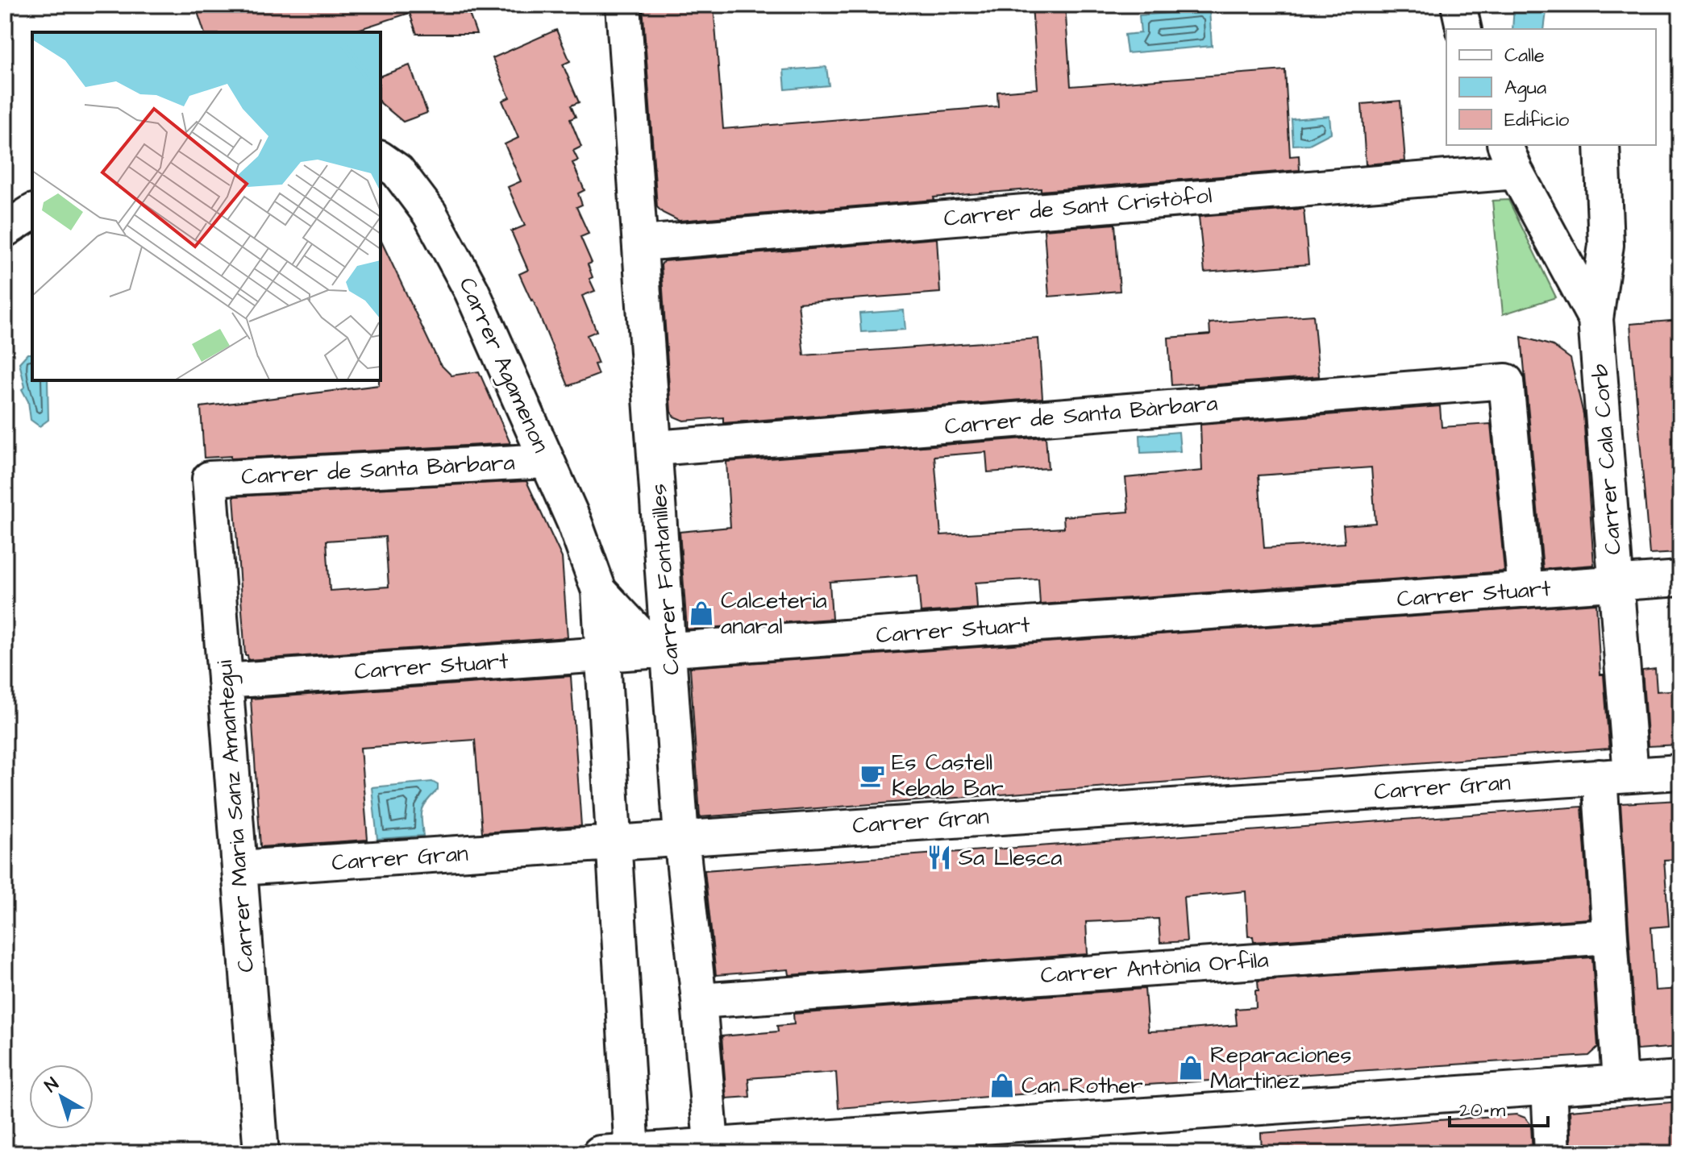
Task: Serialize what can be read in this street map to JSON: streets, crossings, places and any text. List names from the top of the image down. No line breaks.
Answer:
{"streets":{"street":["Carrer de Sant Cristòfol","Carrer Agamenon","Carrer de Santa Bàrbara","Carrer Cala Corb","Carrer Fontanilles","Carrer Stuart","Carrer Gran","Carrer Maria Sanz Amantegui","Carrer Antònia Orfila"]},"crossings":[["Carrer de Sant Cristòfol","Carrer Fontanilles"],["Carrer Agamenon","Carrer de Santa Bàrbara"],["Carrer Agamenon","Carrer Fontanilles"],["Carrer Agamenon","Carrer Stuart"],["Carrer de Santa Bàrbara","Carrer Fontanilles"],["Carrer de Santa Bàrbara","Carrer Stuart"],["Carrer de Santa Bàrbara","Carrer Maria Sanz Amantegui"],["Carrer Cala Corb","Carrer Stuart"],["Carrer Cala Corb","Carrer Gran"],["Carrer Cala Corb","Carrer Antònia Orfila"],["Carrer Fontanilles","Carrer Stuart"],["Carrer Fontanilles","Carrer Gran"],["Carrer Fontanilles","Carrer Antònia Orfila"],["Carrer Stuart","Carrer Maria Sanz Amantegui"],["Carrer Gran","Carrer Maria Sanz Amantegui"]],"places":{"shop":["Calceteria anaral","Reparaciones Martinez","Can Rother"],"cafe":["Es Castell Kebab Bar"],"restaurant":["Sa Llesca"]},"legend":["Calle","Agua","Edificio"],"scale_bar":"20 m","north":"top left"}
